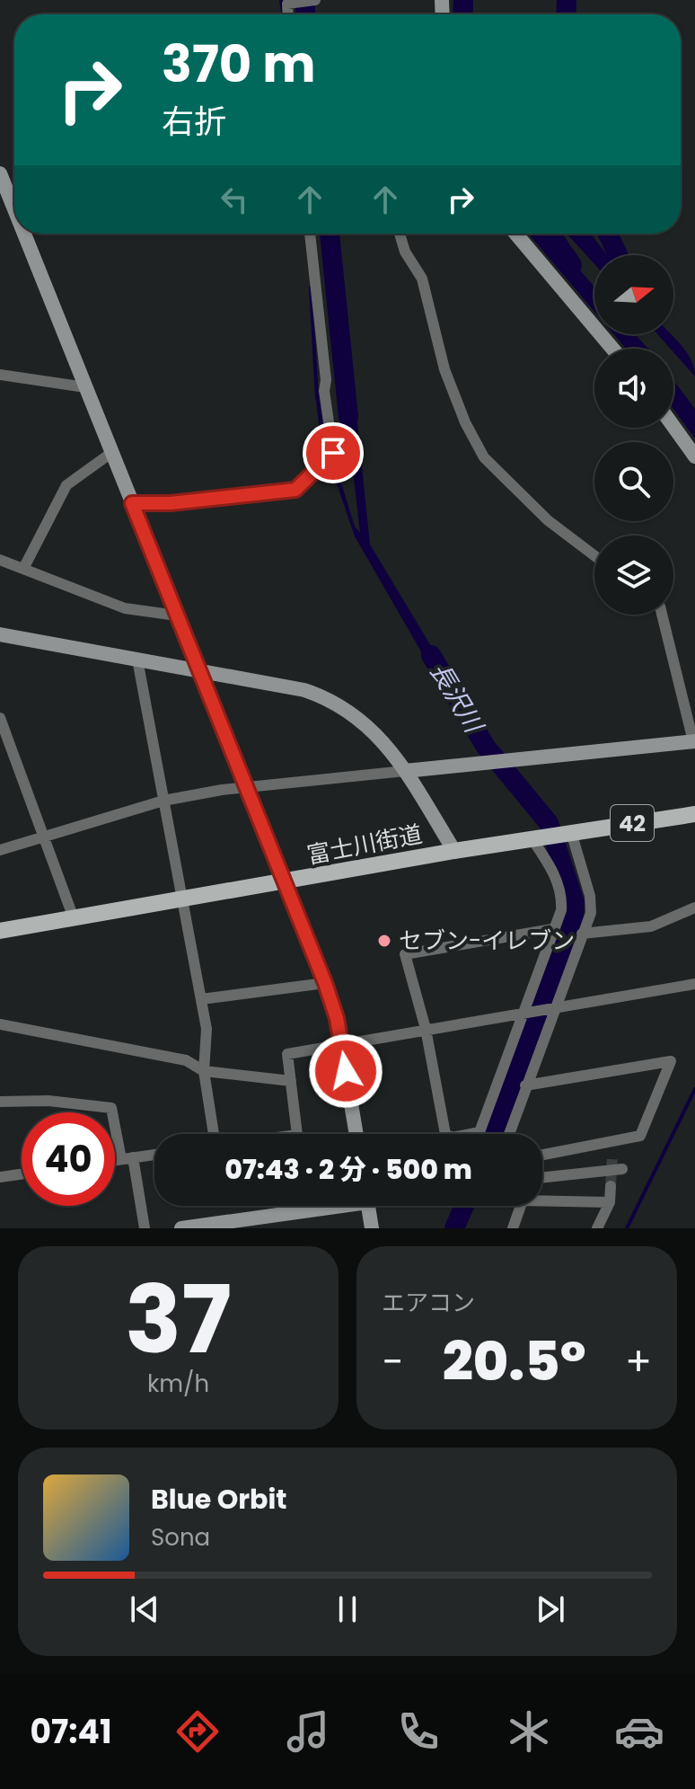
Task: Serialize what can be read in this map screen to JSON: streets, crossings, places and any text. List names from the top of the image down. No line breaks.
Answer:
{"streets":{"main road":["42","富士川街道"]},"water":["長沢川"],"places":["セブン-イレブン"],"north":"right","page":{"turn":["370 m","右折"],"limit":"40","trip":"07:43 · 2 分 · 500 m","tile":[["37","km/h"],"エアコン"],"heat":["−","20.5°","+"],"song":["Blue Orbit","Sona"],"tabs":"07:41"}}
